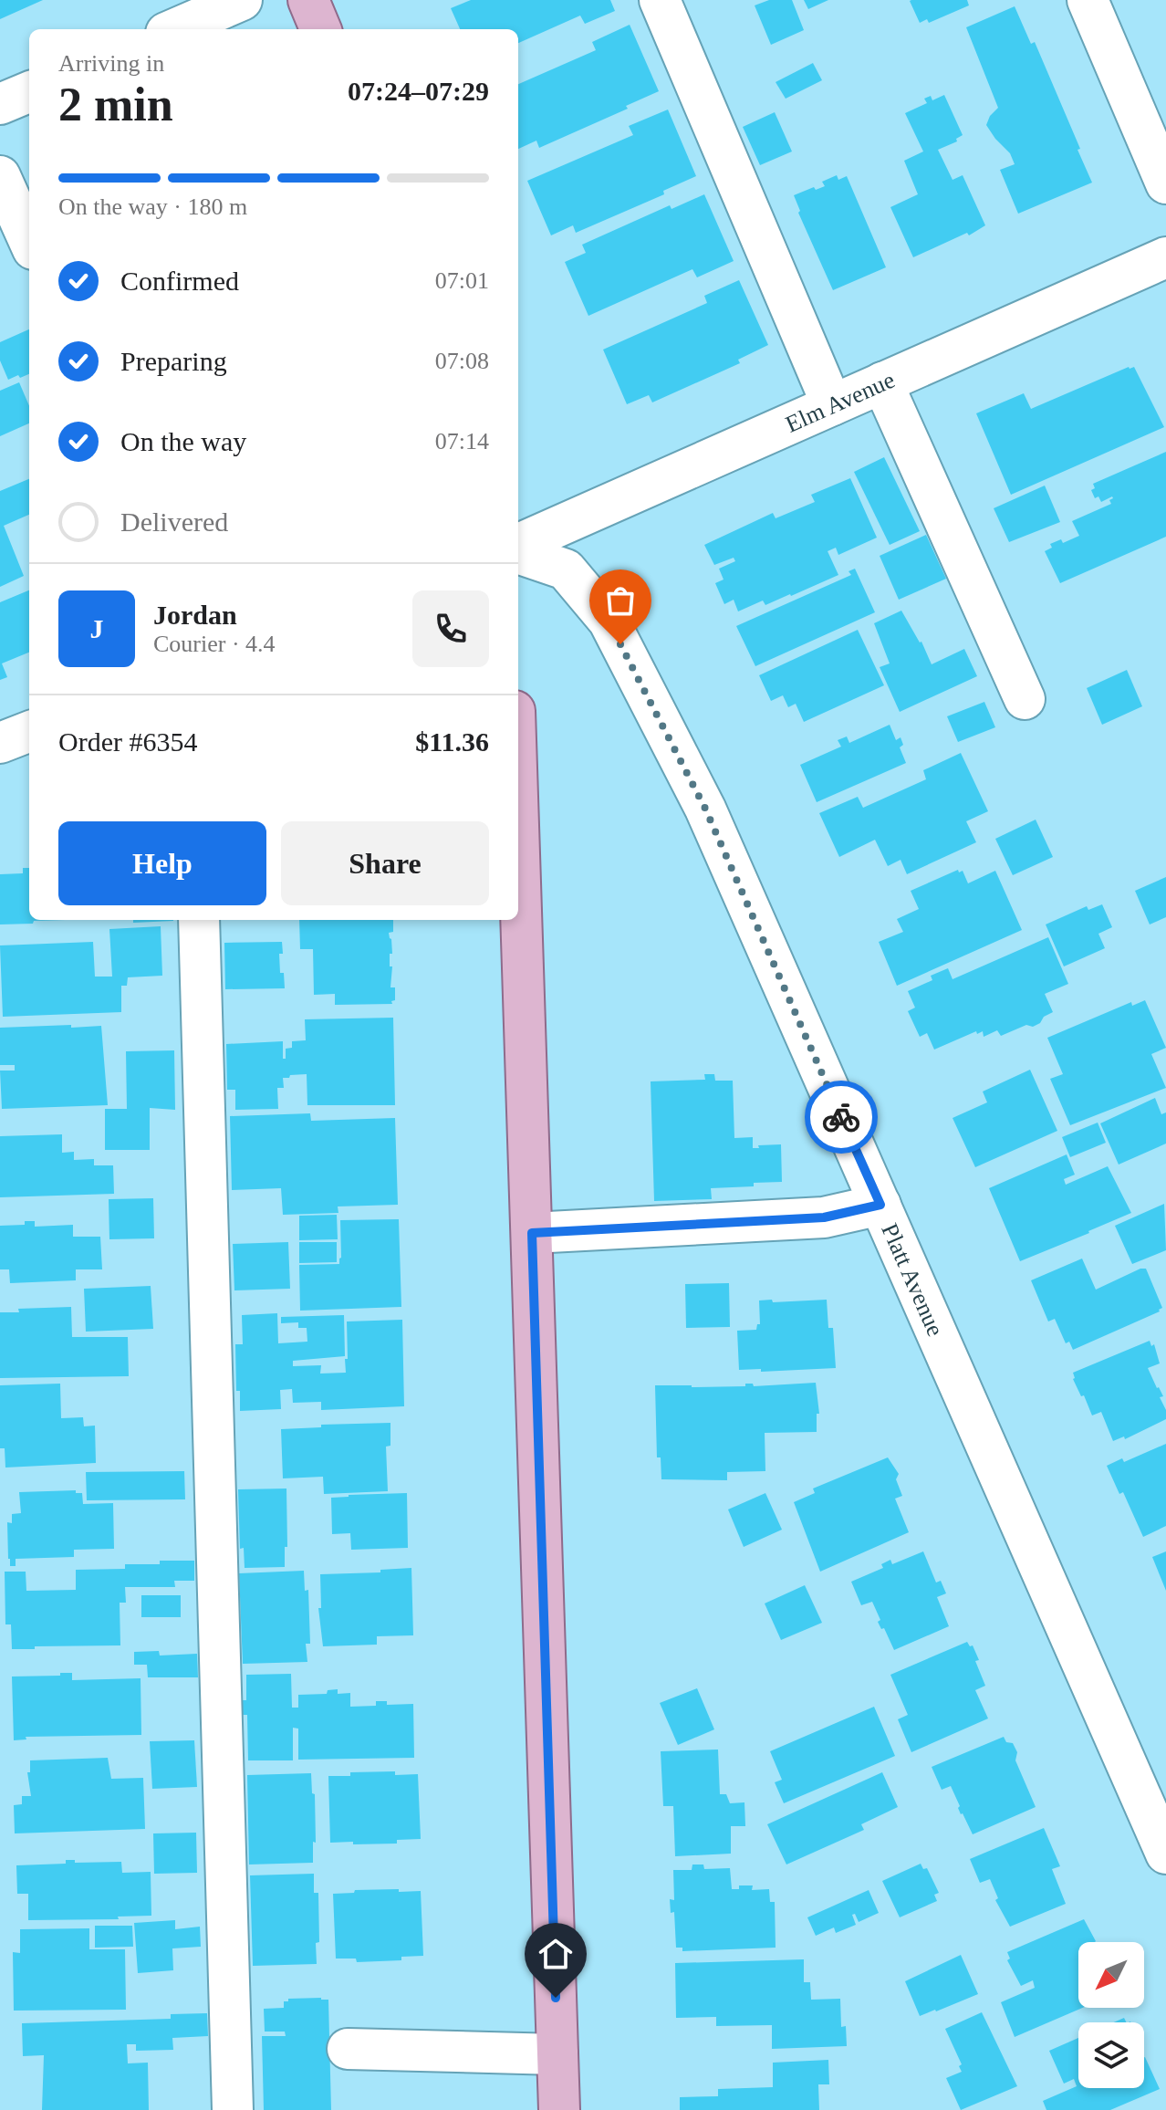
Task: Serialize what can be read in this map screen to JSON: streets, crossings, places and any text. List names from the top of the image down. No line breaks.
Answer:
{"streets":{"street":["Elm Avenue","Platt Avenue"]},"north":"bottom left","page":{"heading":["2 min","Arriving in","07:24–07:29"],"panel":["Jordan","Courier · 4.4","Order #6354","$11.36"],"bar":"On the way · 180 m","list":[["Confirmed","07:01"],["Preparing","07:08"],["On the way","07:14"],"Delivered"],"round":"J","buttons":["Help","Share"]}}
